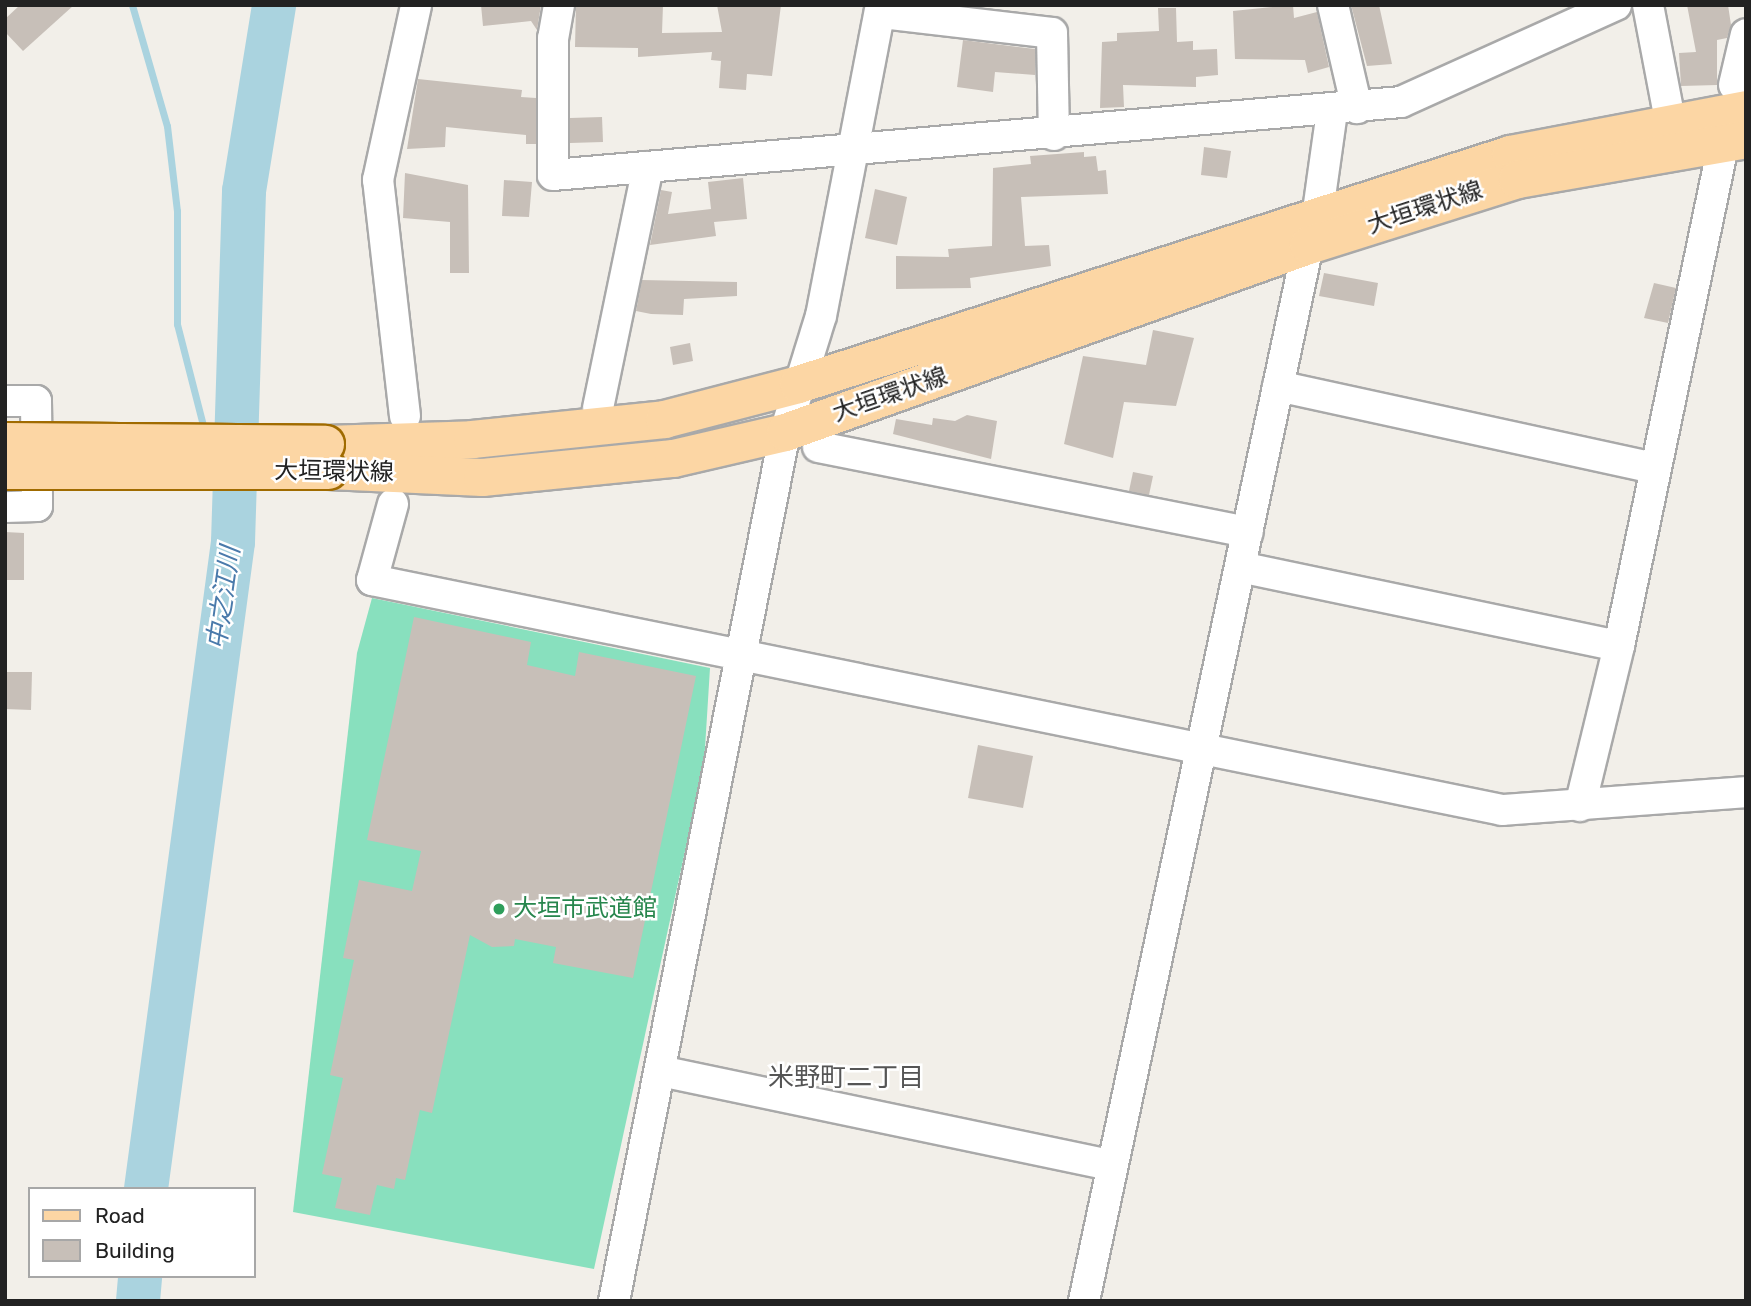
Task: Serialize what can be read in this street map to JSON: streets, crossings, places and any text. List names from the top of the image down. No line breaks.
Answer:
{"streets":{"main road":["大垣環状線"]},"districts":["米野町二丁目"],"water":["中之江川"],"places":["大垣市武道館"],"legend":["Road","Building"]}
